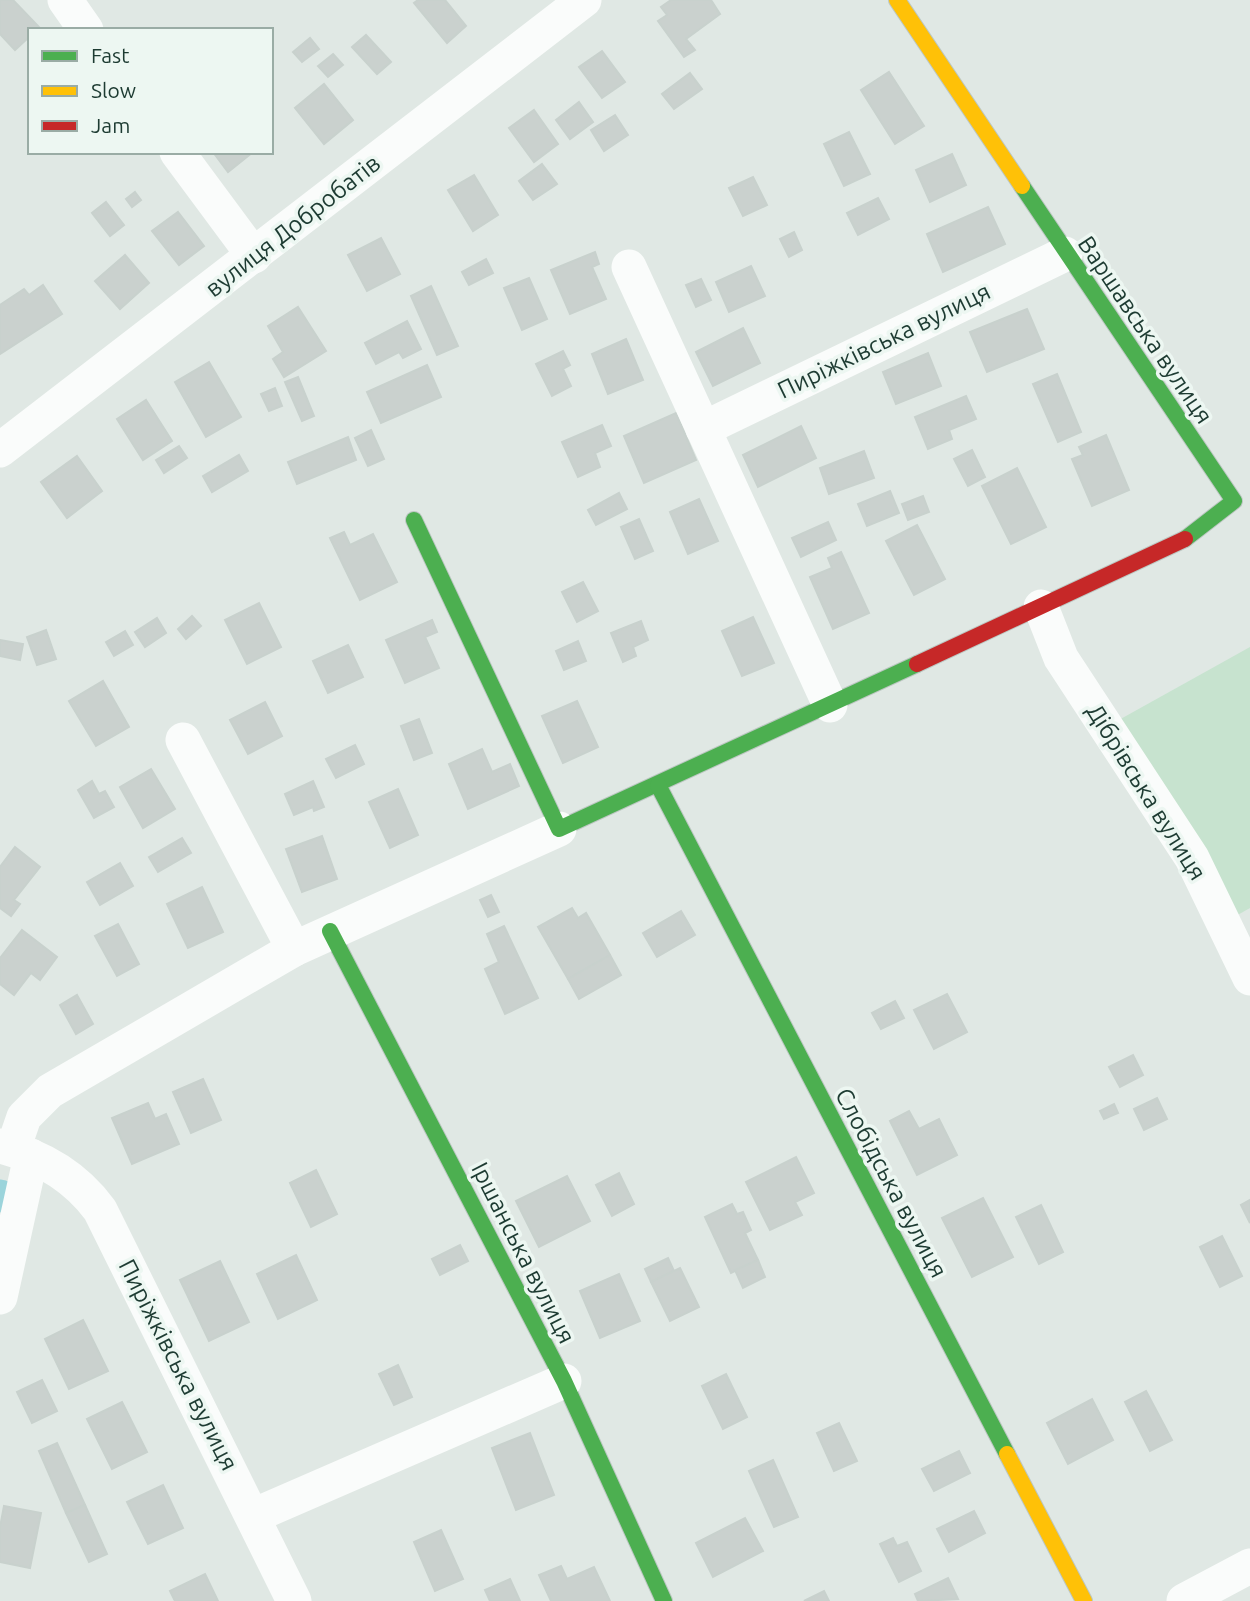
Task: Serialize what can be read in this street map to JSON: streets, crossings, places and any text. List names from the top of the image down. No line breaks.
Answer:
{"streets":{"street":["вулиця Добробатів","Варшавська вулиця","Пиріжківська вулиця","Дібрівська вулиця","Слобідська вулиця","Іршанська вулиця"]},"crossings":[["Варшавська вулиця","Пиріжківська вулиця"],["Варшавська вулиця","Дібрівська вулиця"]],"legend":["Fast","Slow","Jam"]}
